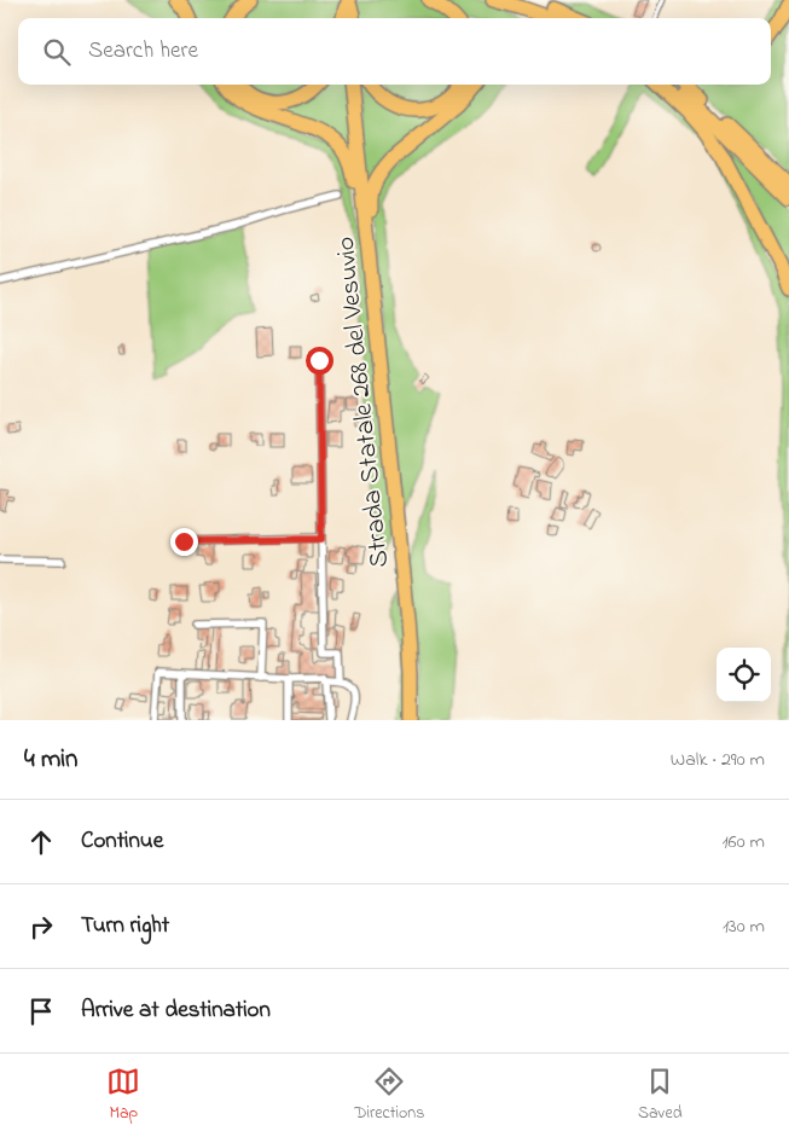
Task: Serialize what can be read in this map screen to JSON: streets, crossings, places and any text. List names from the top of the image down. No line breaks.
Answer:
{"streets":{"highway":["Strada Statale 268 del Vesuvio"]},"page":{"search":"Search here","heading":["4 min","Walk · 290 m"],"list":[["Continue","160 m"],["Turn right","130 m"],"Arrive at destination"],"nav":["Map","Directions","Saved"]}}
